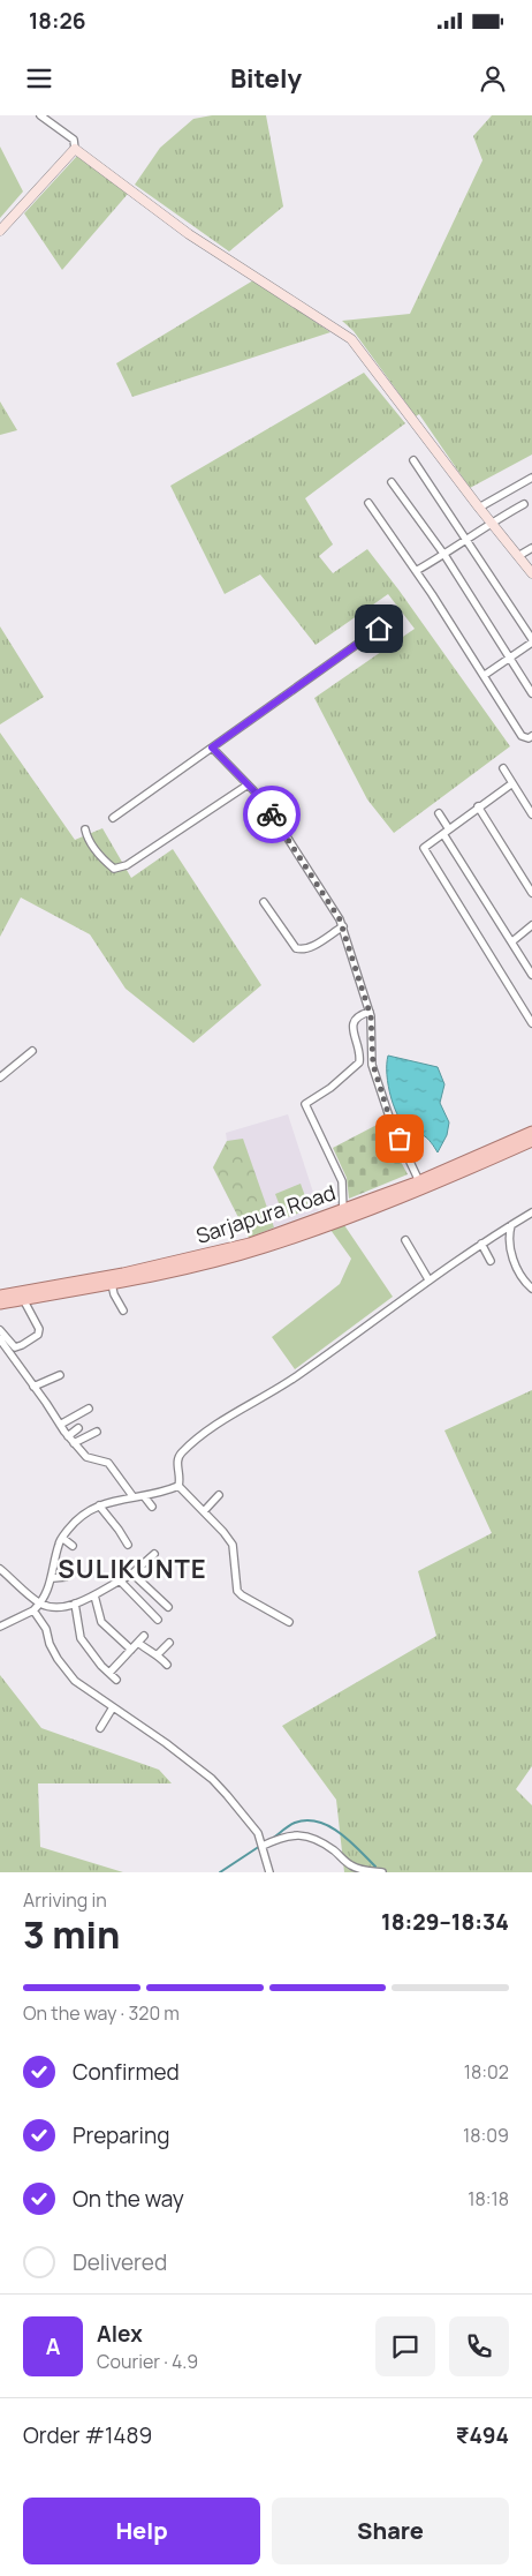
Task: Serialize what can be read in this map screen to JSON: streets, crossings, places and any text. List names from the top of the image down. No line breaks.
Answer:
{"streets":{"main road":["Sarjapura Road"]},"districts":["SULIKUNTE"],"page":{"status":"18:26","header":"Bitely","heading":["3 min","Arriving in","18:29–18:34"],"panel":["Alex","Courier · 4.9","Order #1489","₹494"],"bar":"On the way · 320 m","list":[["Confirmed","18:02"],["Preparing","18:09"],["On the way","18:18"],"Delivered"],"round":"A","buttons":["Help","Share"]}}
